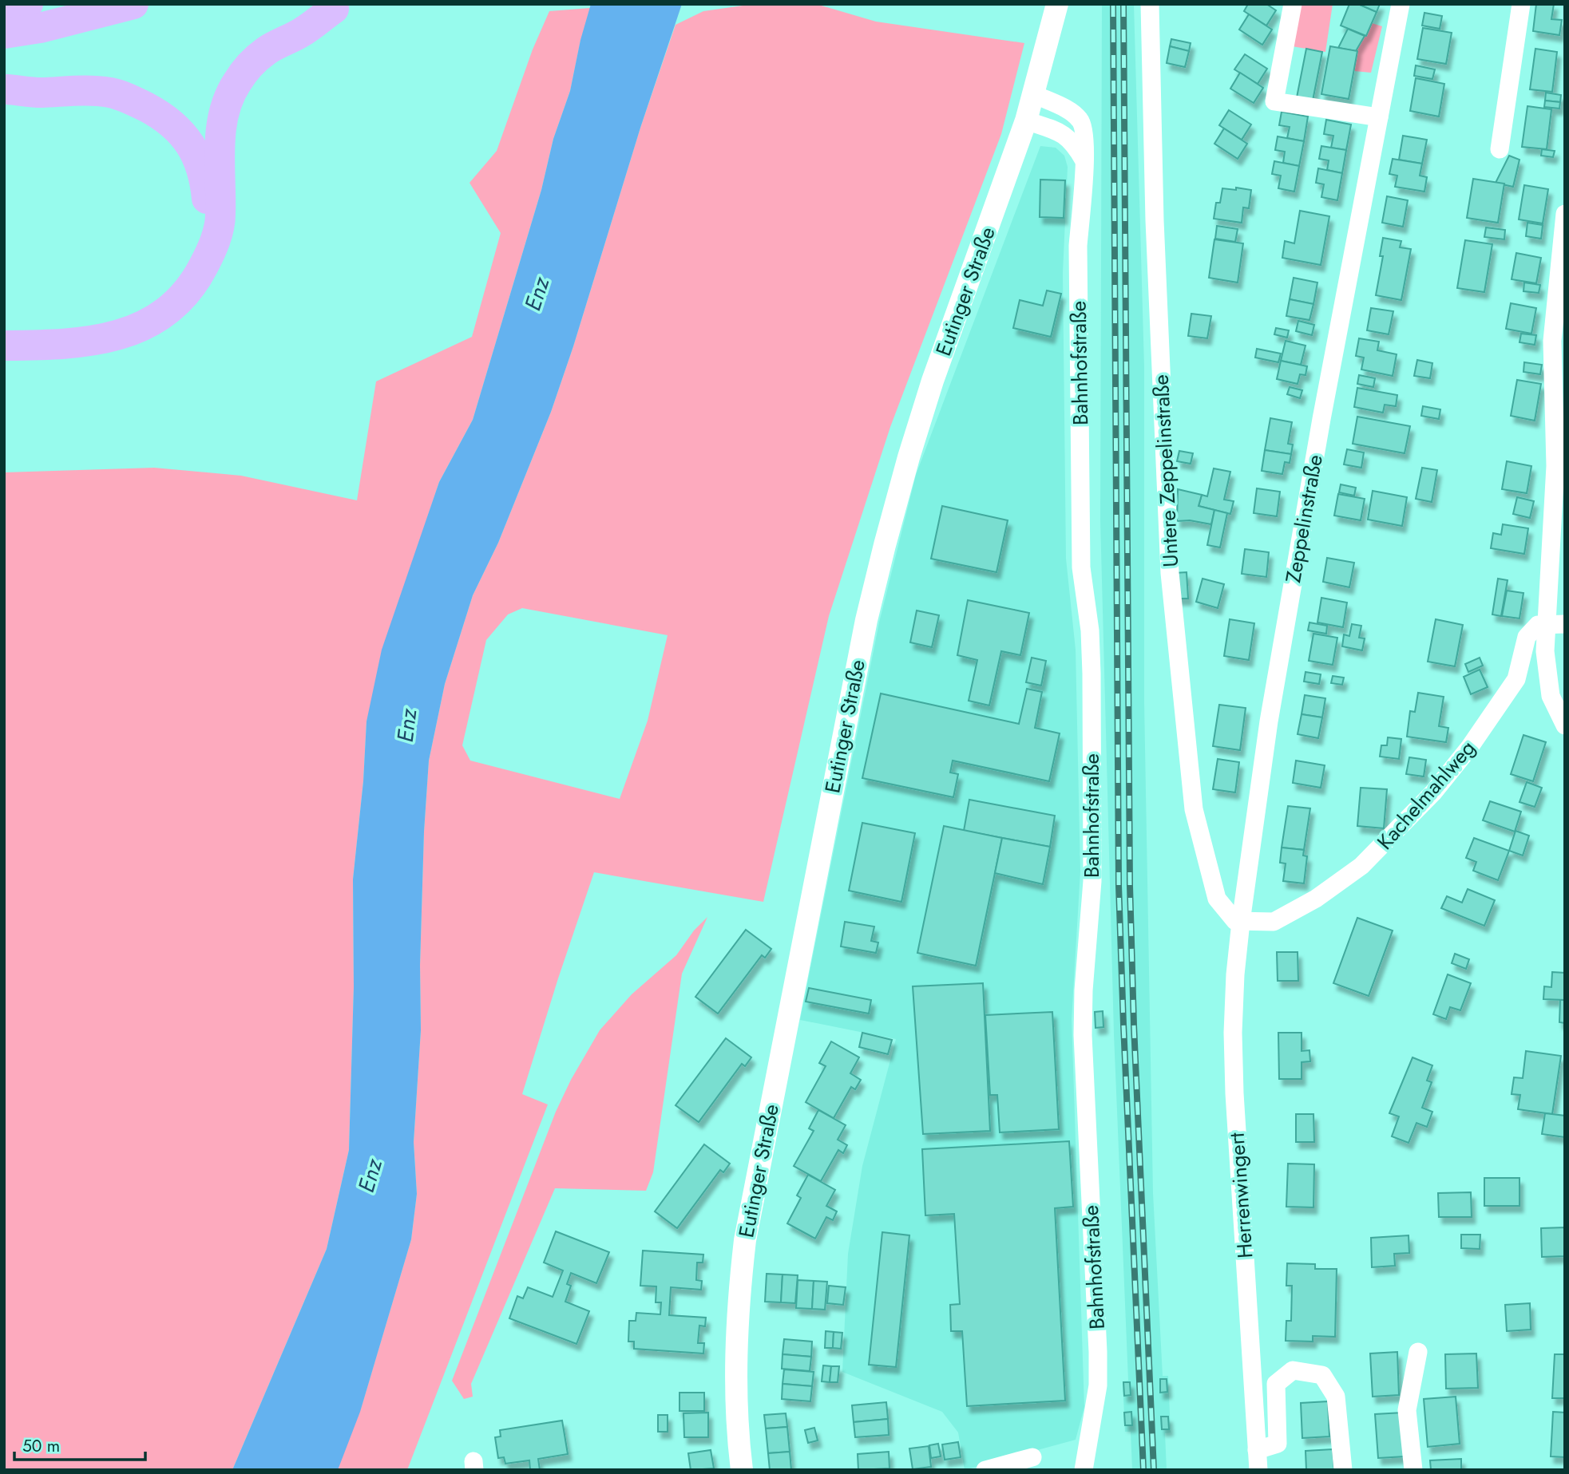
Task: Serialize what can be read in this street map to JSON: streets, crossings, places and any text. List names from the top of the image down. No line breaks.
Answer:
{"streets":{"street":["Eutinger Straße","Bahnhofstraße","Untere Zeppelinstraße","Zeppelinstraße","Kachelmahlweg","Herrenwingert"]},"crossings":[["Eutinger Straße","Bahnhofstraße"],["Untere Zeppelinstraße","Zeppelinstraße"],["Untere Zeppelinstraße","Kachelmahlweg"],["Untere Zeppelinstraße","Herrenwingert"],["Zeppelinstraße","Kachelmahlweg"],["Zeppelinstraße","Herrenwingert"],["Kachelmahlweg","Herrenwingert"]],"water":["Enz"],"scale_bar":"50 m"}
